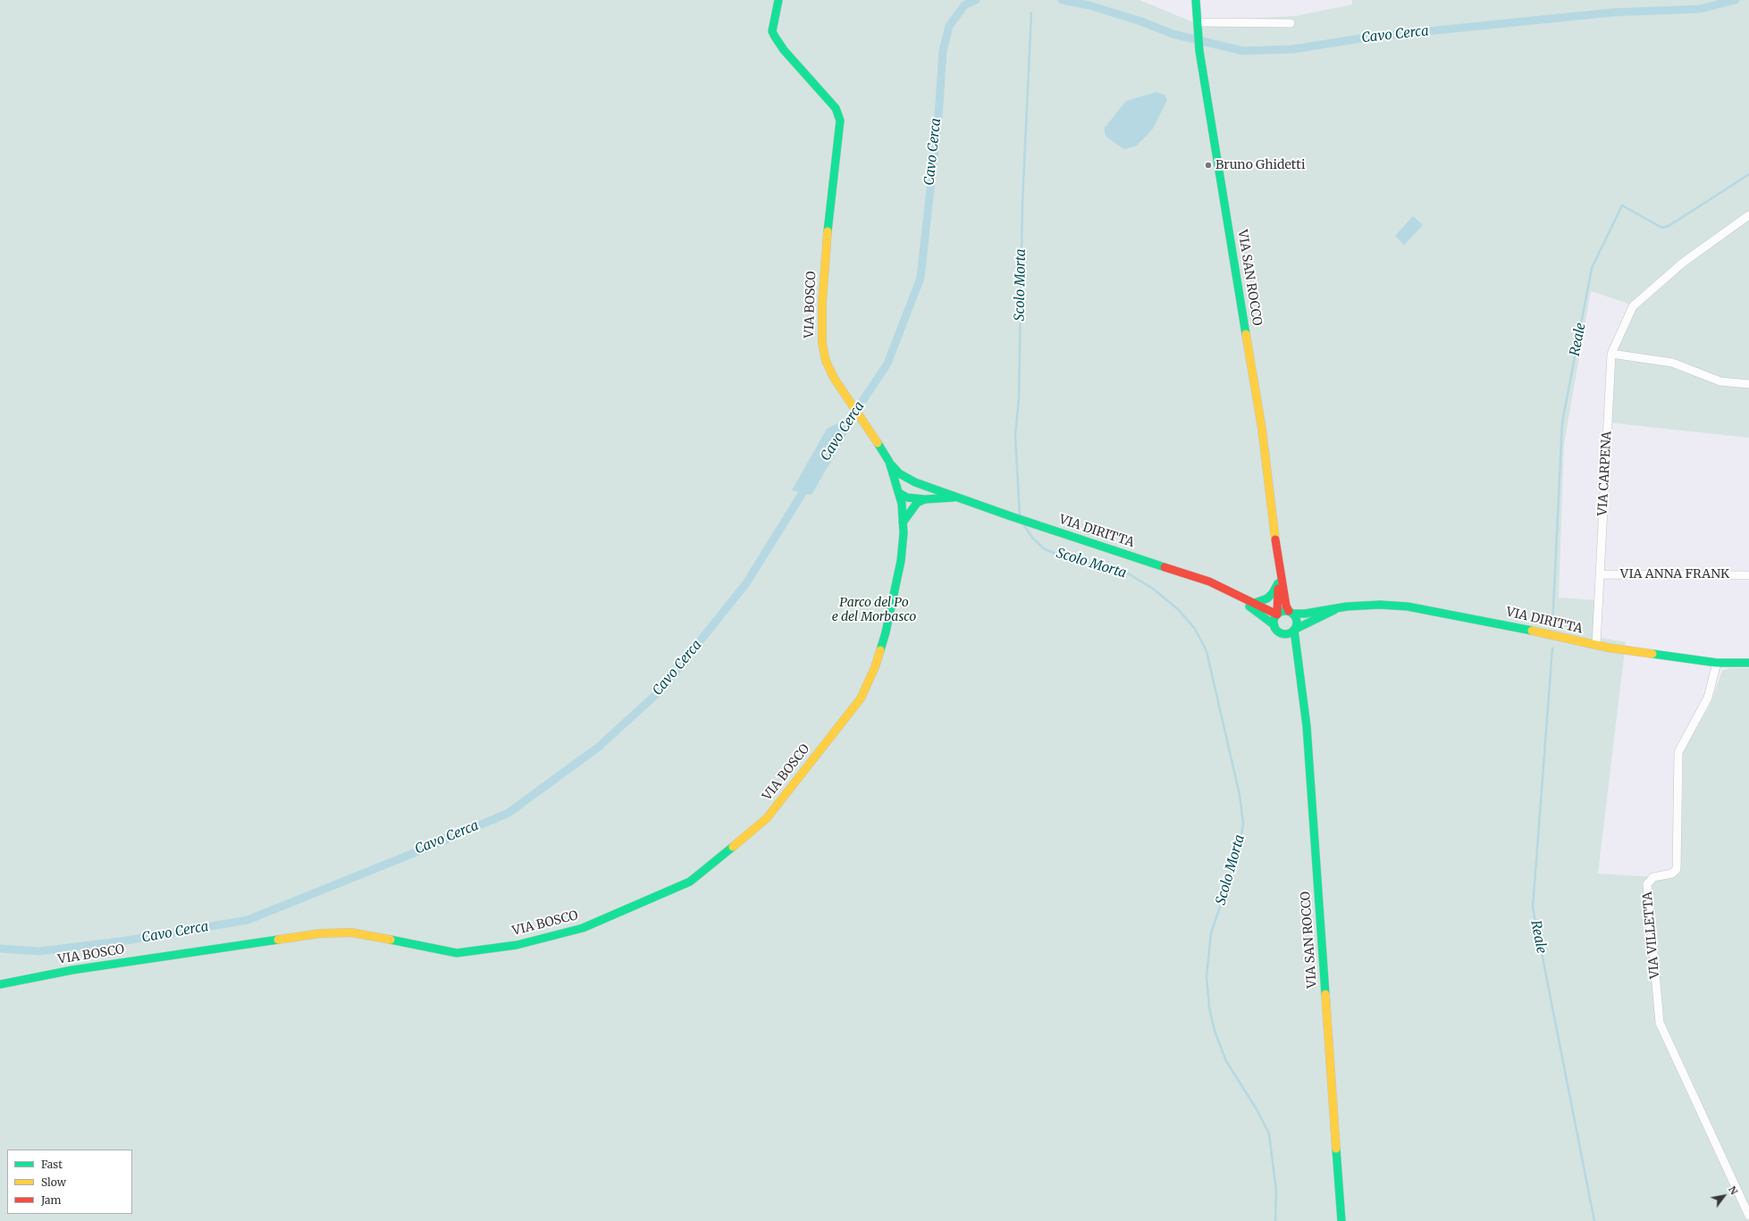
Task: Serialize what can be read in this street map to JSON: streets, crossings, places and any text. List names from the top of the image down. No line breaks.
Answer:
{"streets":{"street":["VIA SAN ROCCO","VIA BOSCO","VIA CARPENA","VIA DIRITTA","VIA ANNA FRANK","VIA VILLETTA"]},"crossings":[["VIA SAN ROCCO","VIA DIRITTA"],["VIA BOSCO","VIA DIRITTA"],["VIA CARPENA","VIA DIRITTA"],["VIA CARPENA","VIA ANNA FRANK"],["VIA DIRITTA","VIA VILLETTA"]],"water":["Cavo Cerca","Scolo Morta","Reale"],"parks":["Parco del Po e del Morbasco"],"places":["Bruno Ghidetti"],"legend":["Fast","Slow","Jam"],"north":"top right"}
